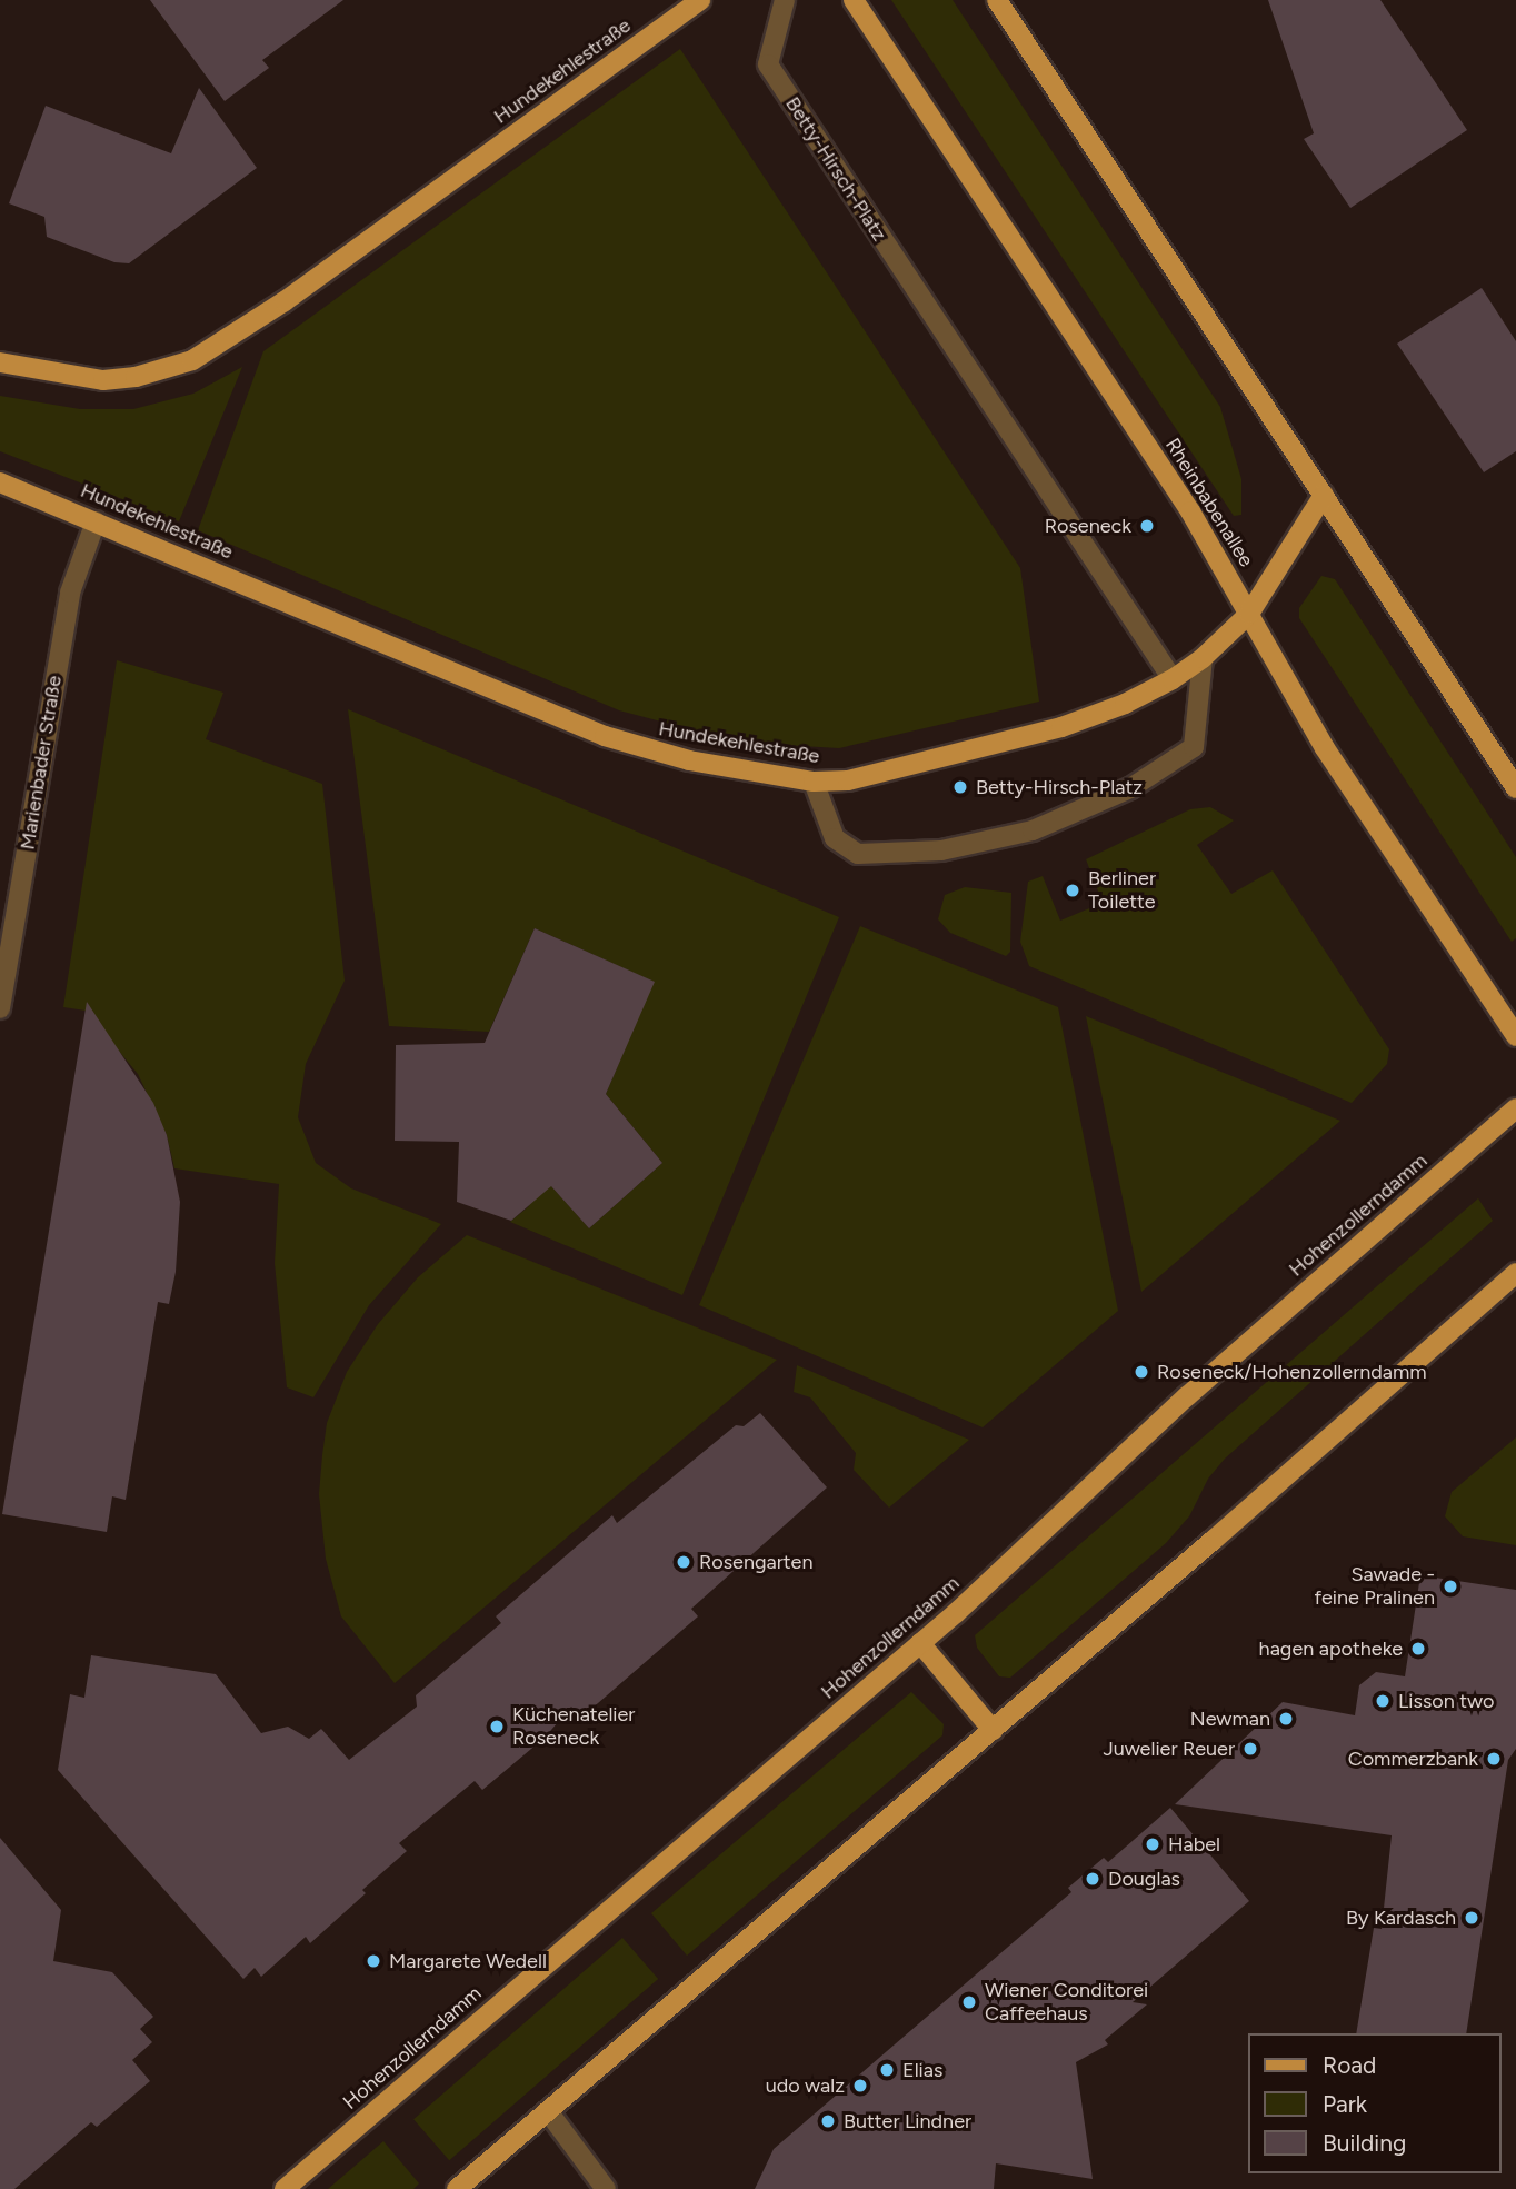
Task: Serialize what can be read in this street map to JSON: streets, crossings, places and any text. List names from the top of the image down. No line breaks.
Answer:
{"streets":{"main road":["Hundekehlestraße","Rheinbabenallee","Hohenzollerndamm"],"street":["Betty-Hirsch-Platz","Marienbader Straße"]},"crossings":[["Hundekehlestraße","Betty-Hirsch-Platz"],["Hundekehlestraße","Rheinbabenallee"],["Hundekehlestraße","Marienbader Straße"]],"places":["Roseneck","Betty-Hirsch-Platz","Berliner Toilette","Roseneck/Hohenzollerndamm","Rosengarten","Sawade - feine Pralinen","hagen apotheke","Lisson two","Newman","Küchenatelier Roseneck","Juwelier Reuer","Commerzbank","Habel","Douglas","By Kardasch","Margarete Wedell","Wiener Conditorei Caffeehaus","Elias","udo walz","Butter Lindner"],"legend":["Road","Park","Building"]}
